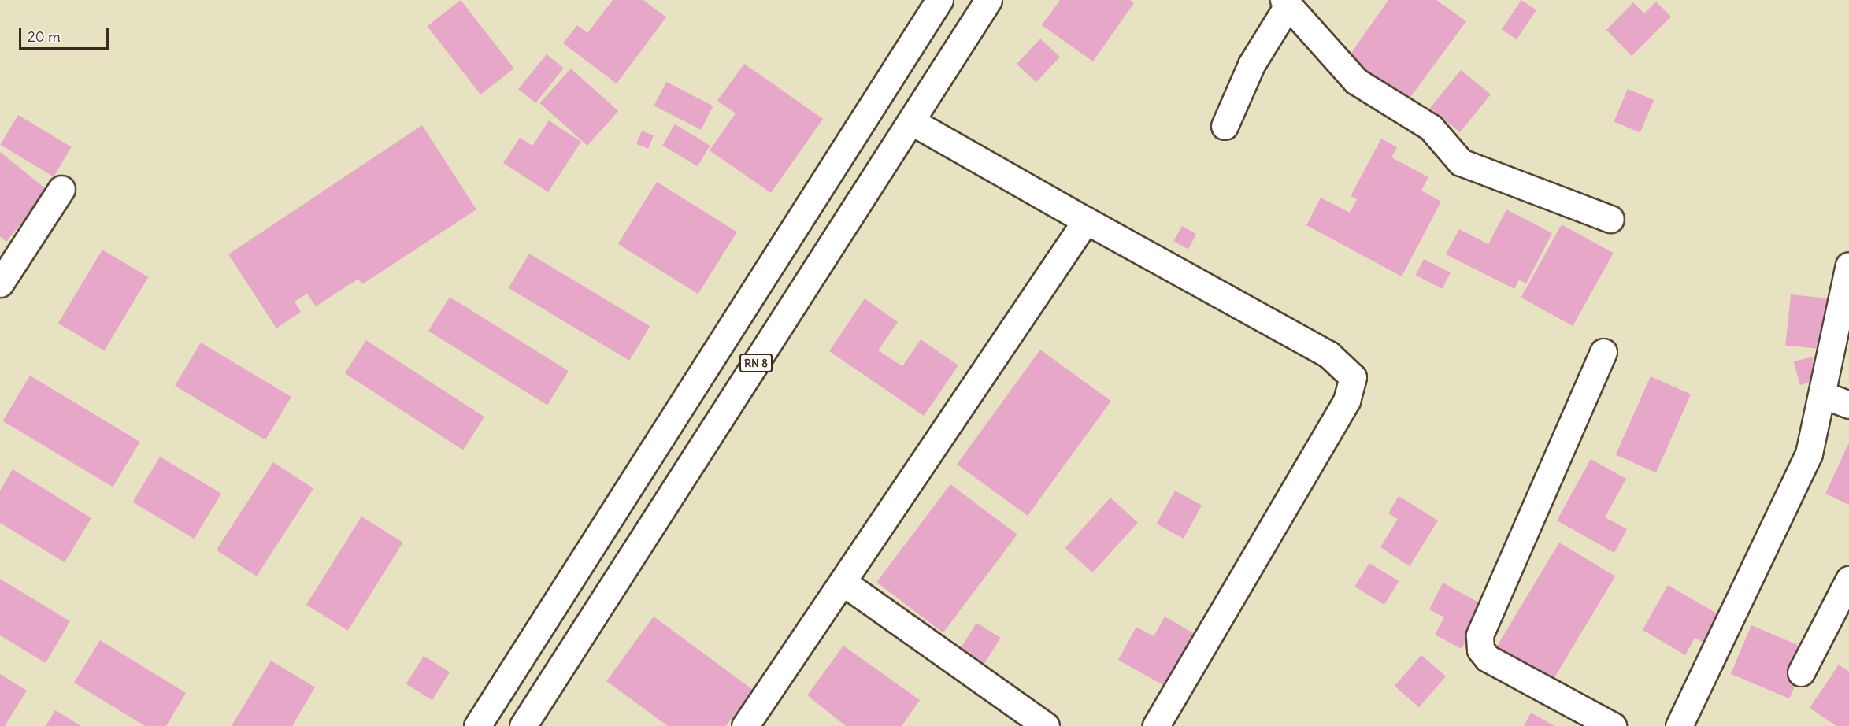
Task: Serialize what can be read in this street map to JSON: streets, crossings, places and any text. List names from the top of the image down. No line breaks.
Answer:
{"streets":{"street":["RN 8"]},"scale_bar":"20 m"}
